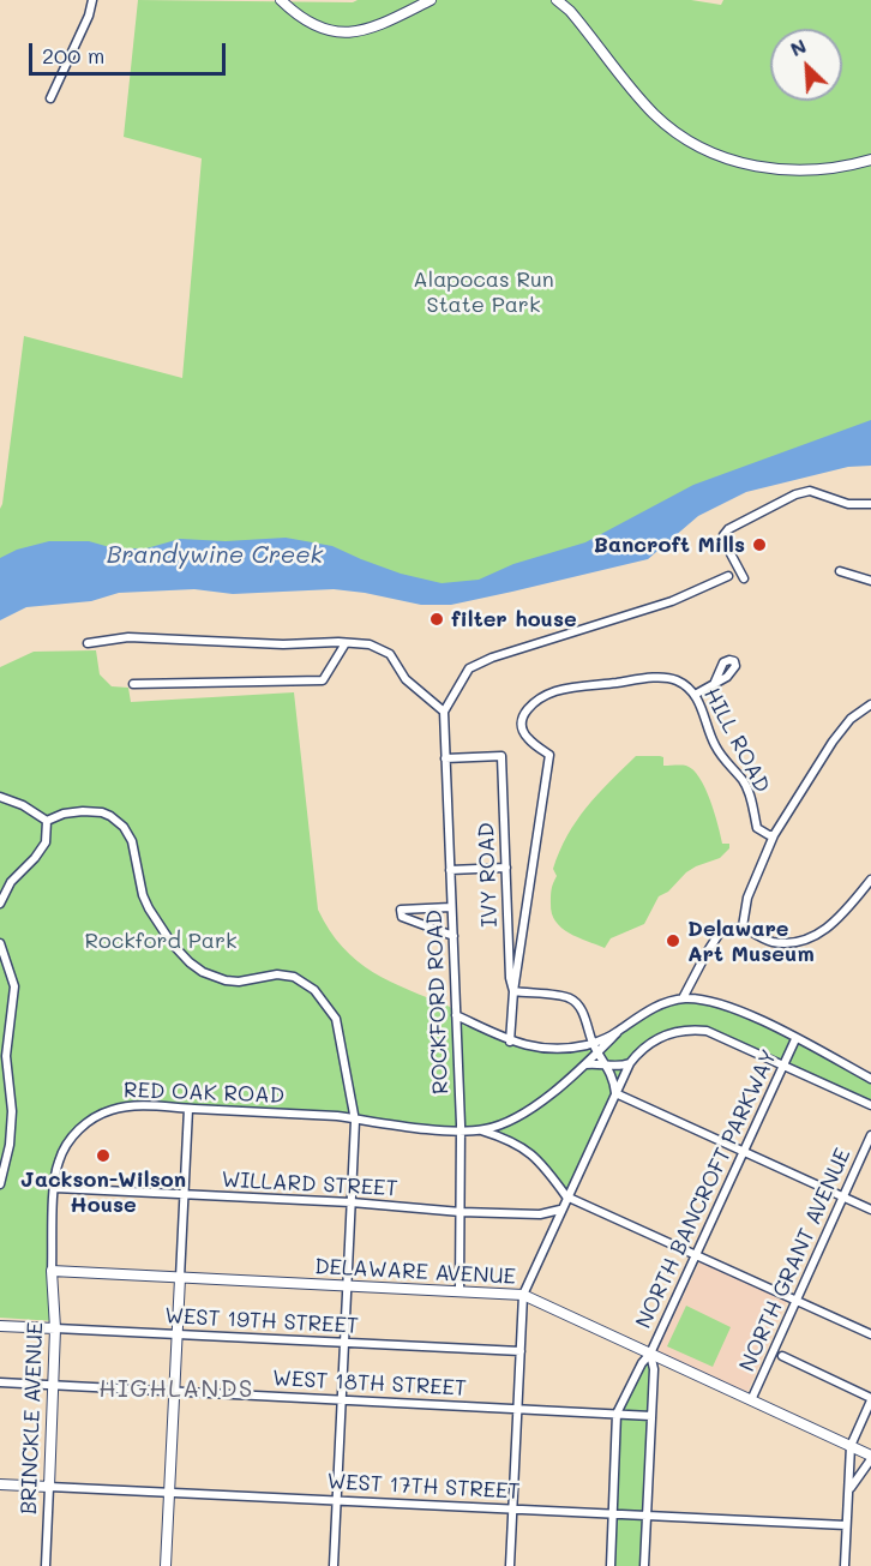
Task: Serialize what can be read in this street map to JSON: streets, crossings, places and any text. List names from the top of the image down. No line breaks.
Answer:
{"streets":{"street":["HILL ROAD","IVY ROAD","ROCKFORD ROAD","RED OAK ROAD","WILLARD STREET","NORTH BANCROFT PARKWAY","NORTH GRANT AVENUE","DELAWARE AVENUE","WEST 19TH STREET","WEST 18TH STREET","BRINCKLE AVENUE","WEST 17TH STREET"]},"crossings":[["HILL ROAD","IVY ROAD"],["IVY ROAD","ROCKFORD ROAD"],["ROCKFORD ROAD","RED OAK ROAD"],["ROCKFORD ROAD","WILLARD STREET"],["ROCKFORD ROAD","DELAWARE AVENUE"],["RED OAK ROAD","WILLARD STREET"],["RED OAK ROAD","DELAWARE AVENUE"],["RED OAK ROAD","BRINCKLE AVENUE"],["NORTH BANCROFT PARKWAY","DELAWARE AVENUE"],["NORTH BANCROFT PARKWAY","WEST 18TH STREET"],["NORTH BANCROFT PARKWAY","WEST 17TH STREET"],["NORTH GRANT AVENUE","DELAWARE AVENUE"],["DELAWARE AVENUE","BRINCKLE AVENUE"],["WEST 19TH STREET","BRINCKLE AVENUE"],["WEST 18TH STREET","BRINCKLE AVENUE"],["BRINCKLE AVENUE","WEST 17TH STREET"]],"districts":["HIGHLANDS"],"water":["Brandywine Creek"],"parks":["Alapocas Run State Park","Rockford Park"],"places":["Bancroft Mills","filter house","Delaware Art Museum","Jackson-Wilson House"],"scale_bar":"200 m","north":"top left"}
